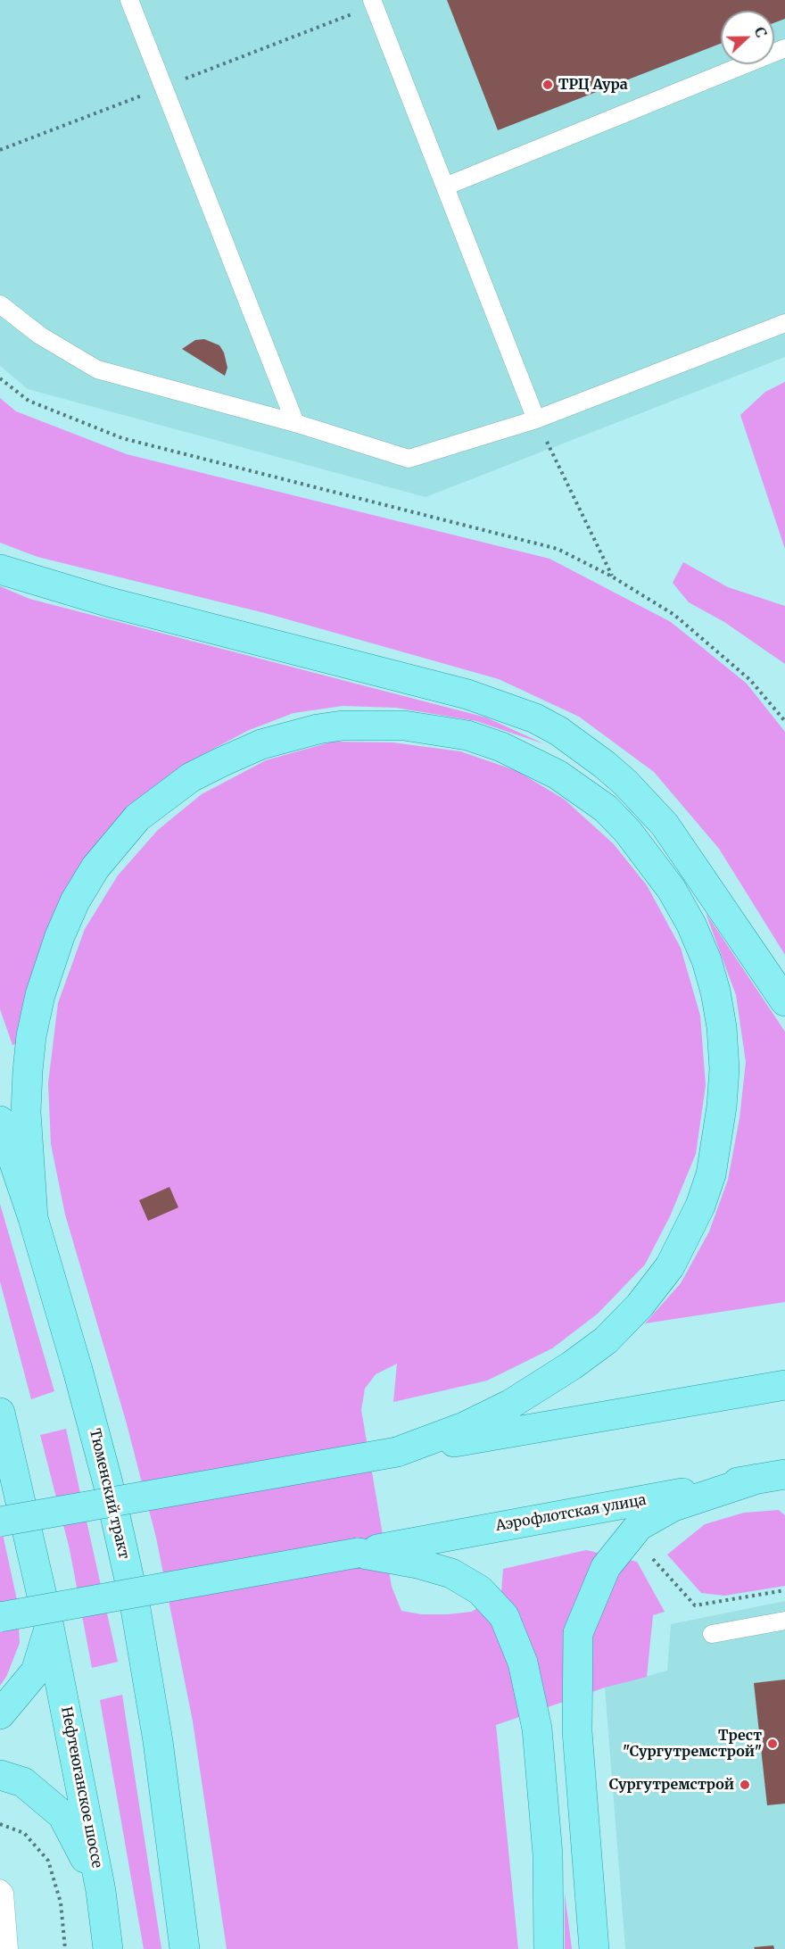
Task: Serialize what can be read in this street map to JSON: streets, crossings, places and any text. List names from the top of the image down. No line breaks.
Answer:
{"streets":{"main road":["Тюменский тракт","Аэрофлотская улица","Нефтеюганское шоссе"]},"places":["ТРЦ Аура","Трест \"Сургутремстрой\"","Сургутремстрой"],"north":"right"}
